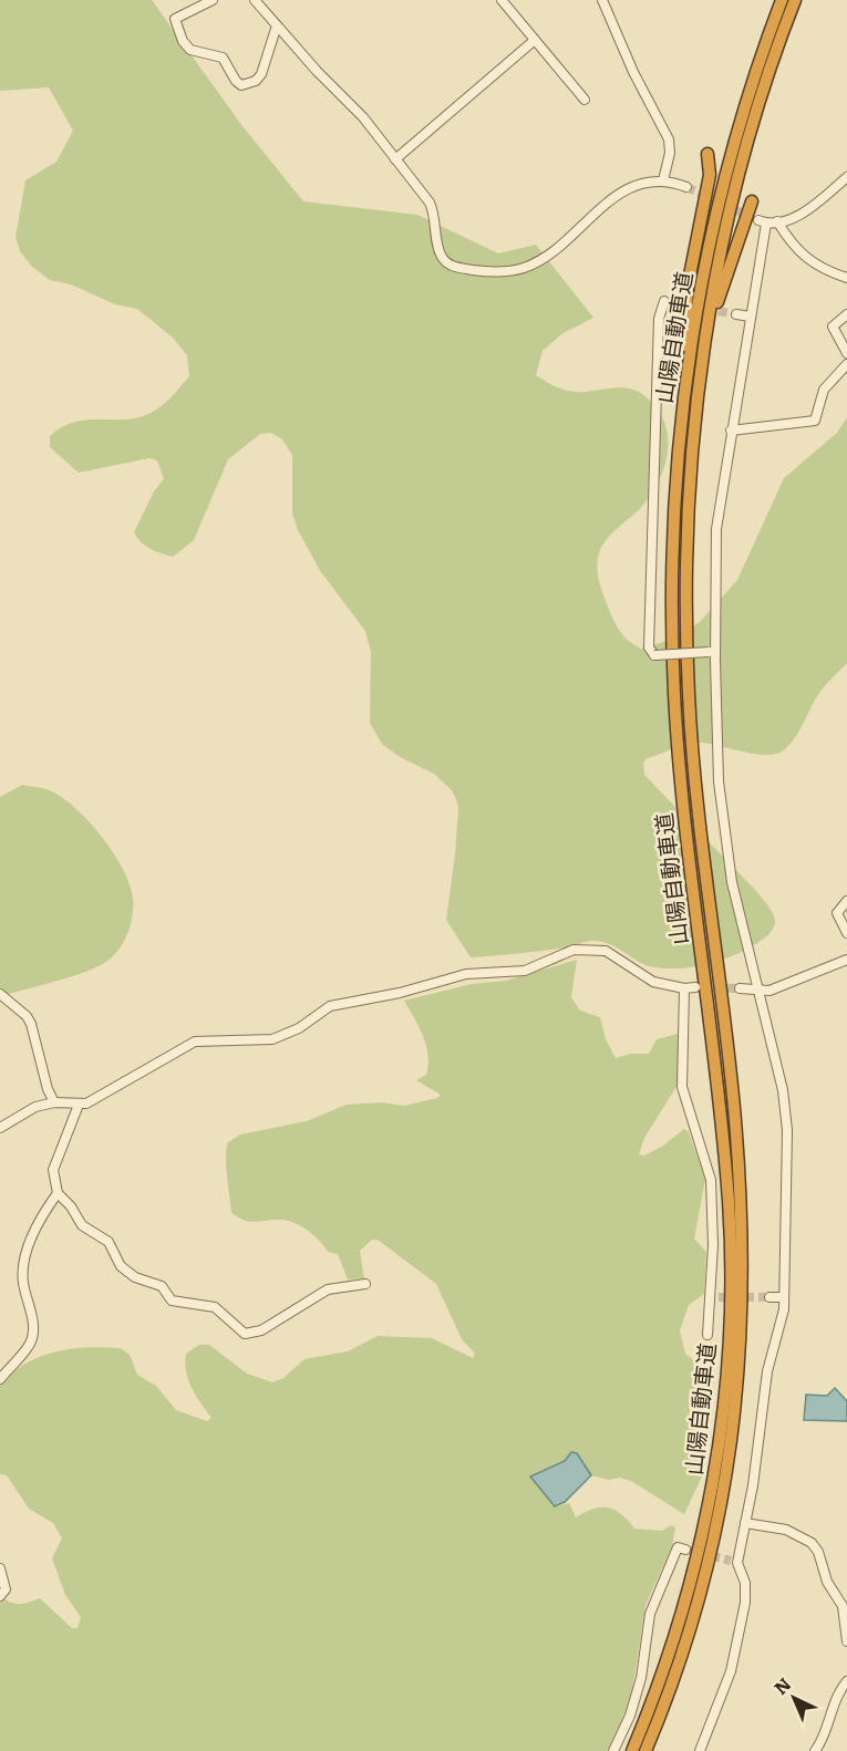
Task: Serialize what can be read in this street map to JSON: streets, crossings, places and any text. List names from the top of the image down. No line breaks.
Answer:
{"streets":{"highway":["山陽自動車道"]},"north":"top left"}
